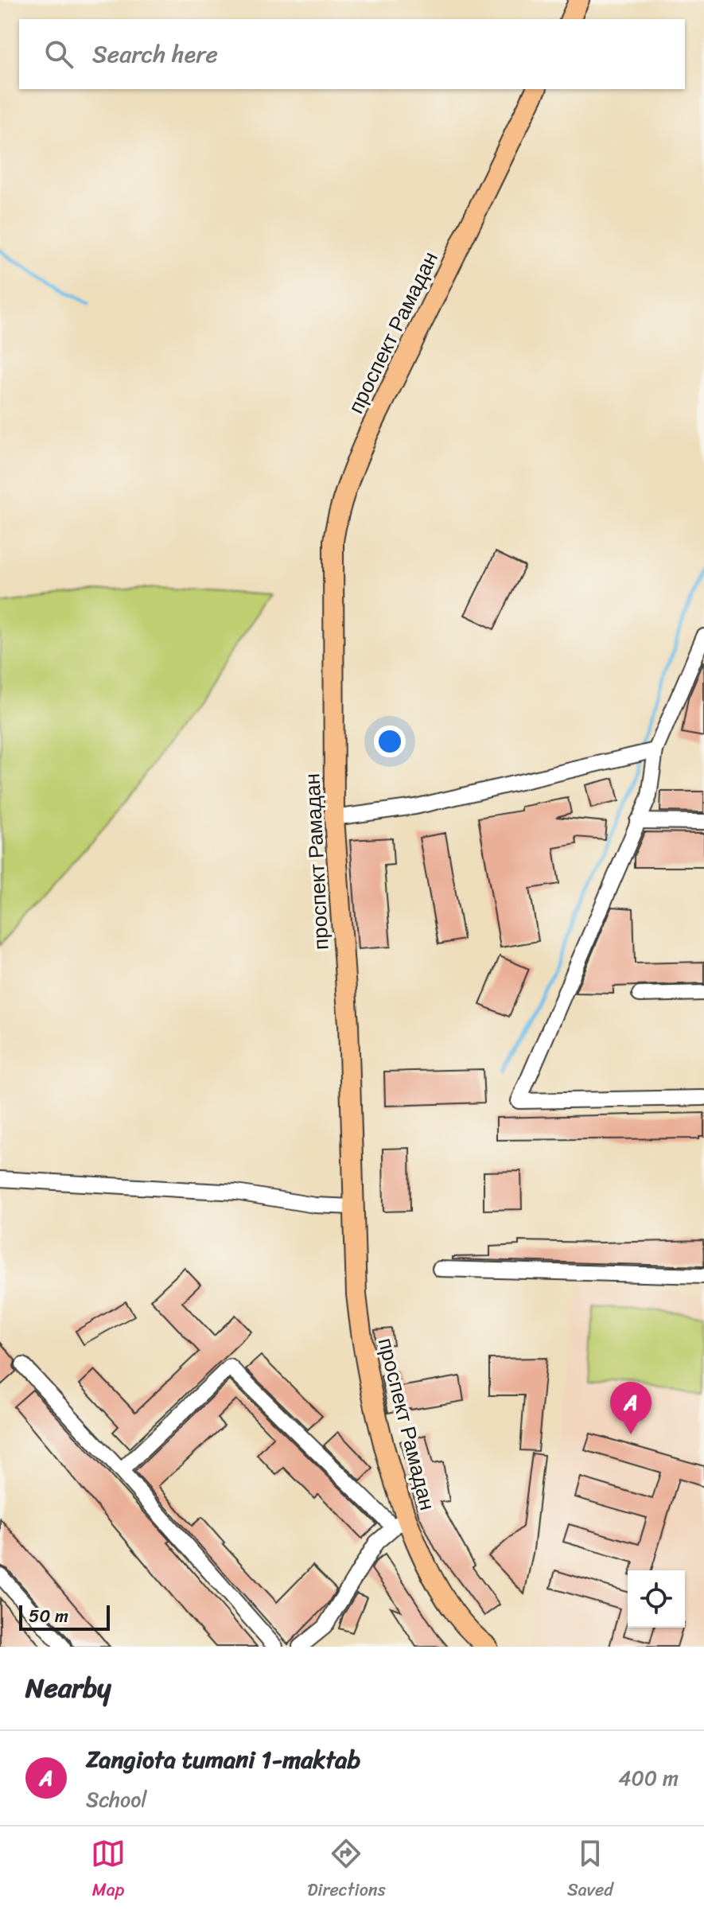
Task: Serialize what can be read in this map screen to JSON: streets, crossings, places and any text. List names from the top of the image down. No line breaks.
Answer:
{"streets":{"main road":["проспект Рамадан"]},"scale_bar":"50 m","page":{"search":"Search here","pins":"A","scale":"50 m","heading":"Nearby","list":[{"mark":"A","name":"Zangiota tumani 1-maktab","note":"School","value":"400 m"}],"nav":["Map","Directions","Saved"]}}
